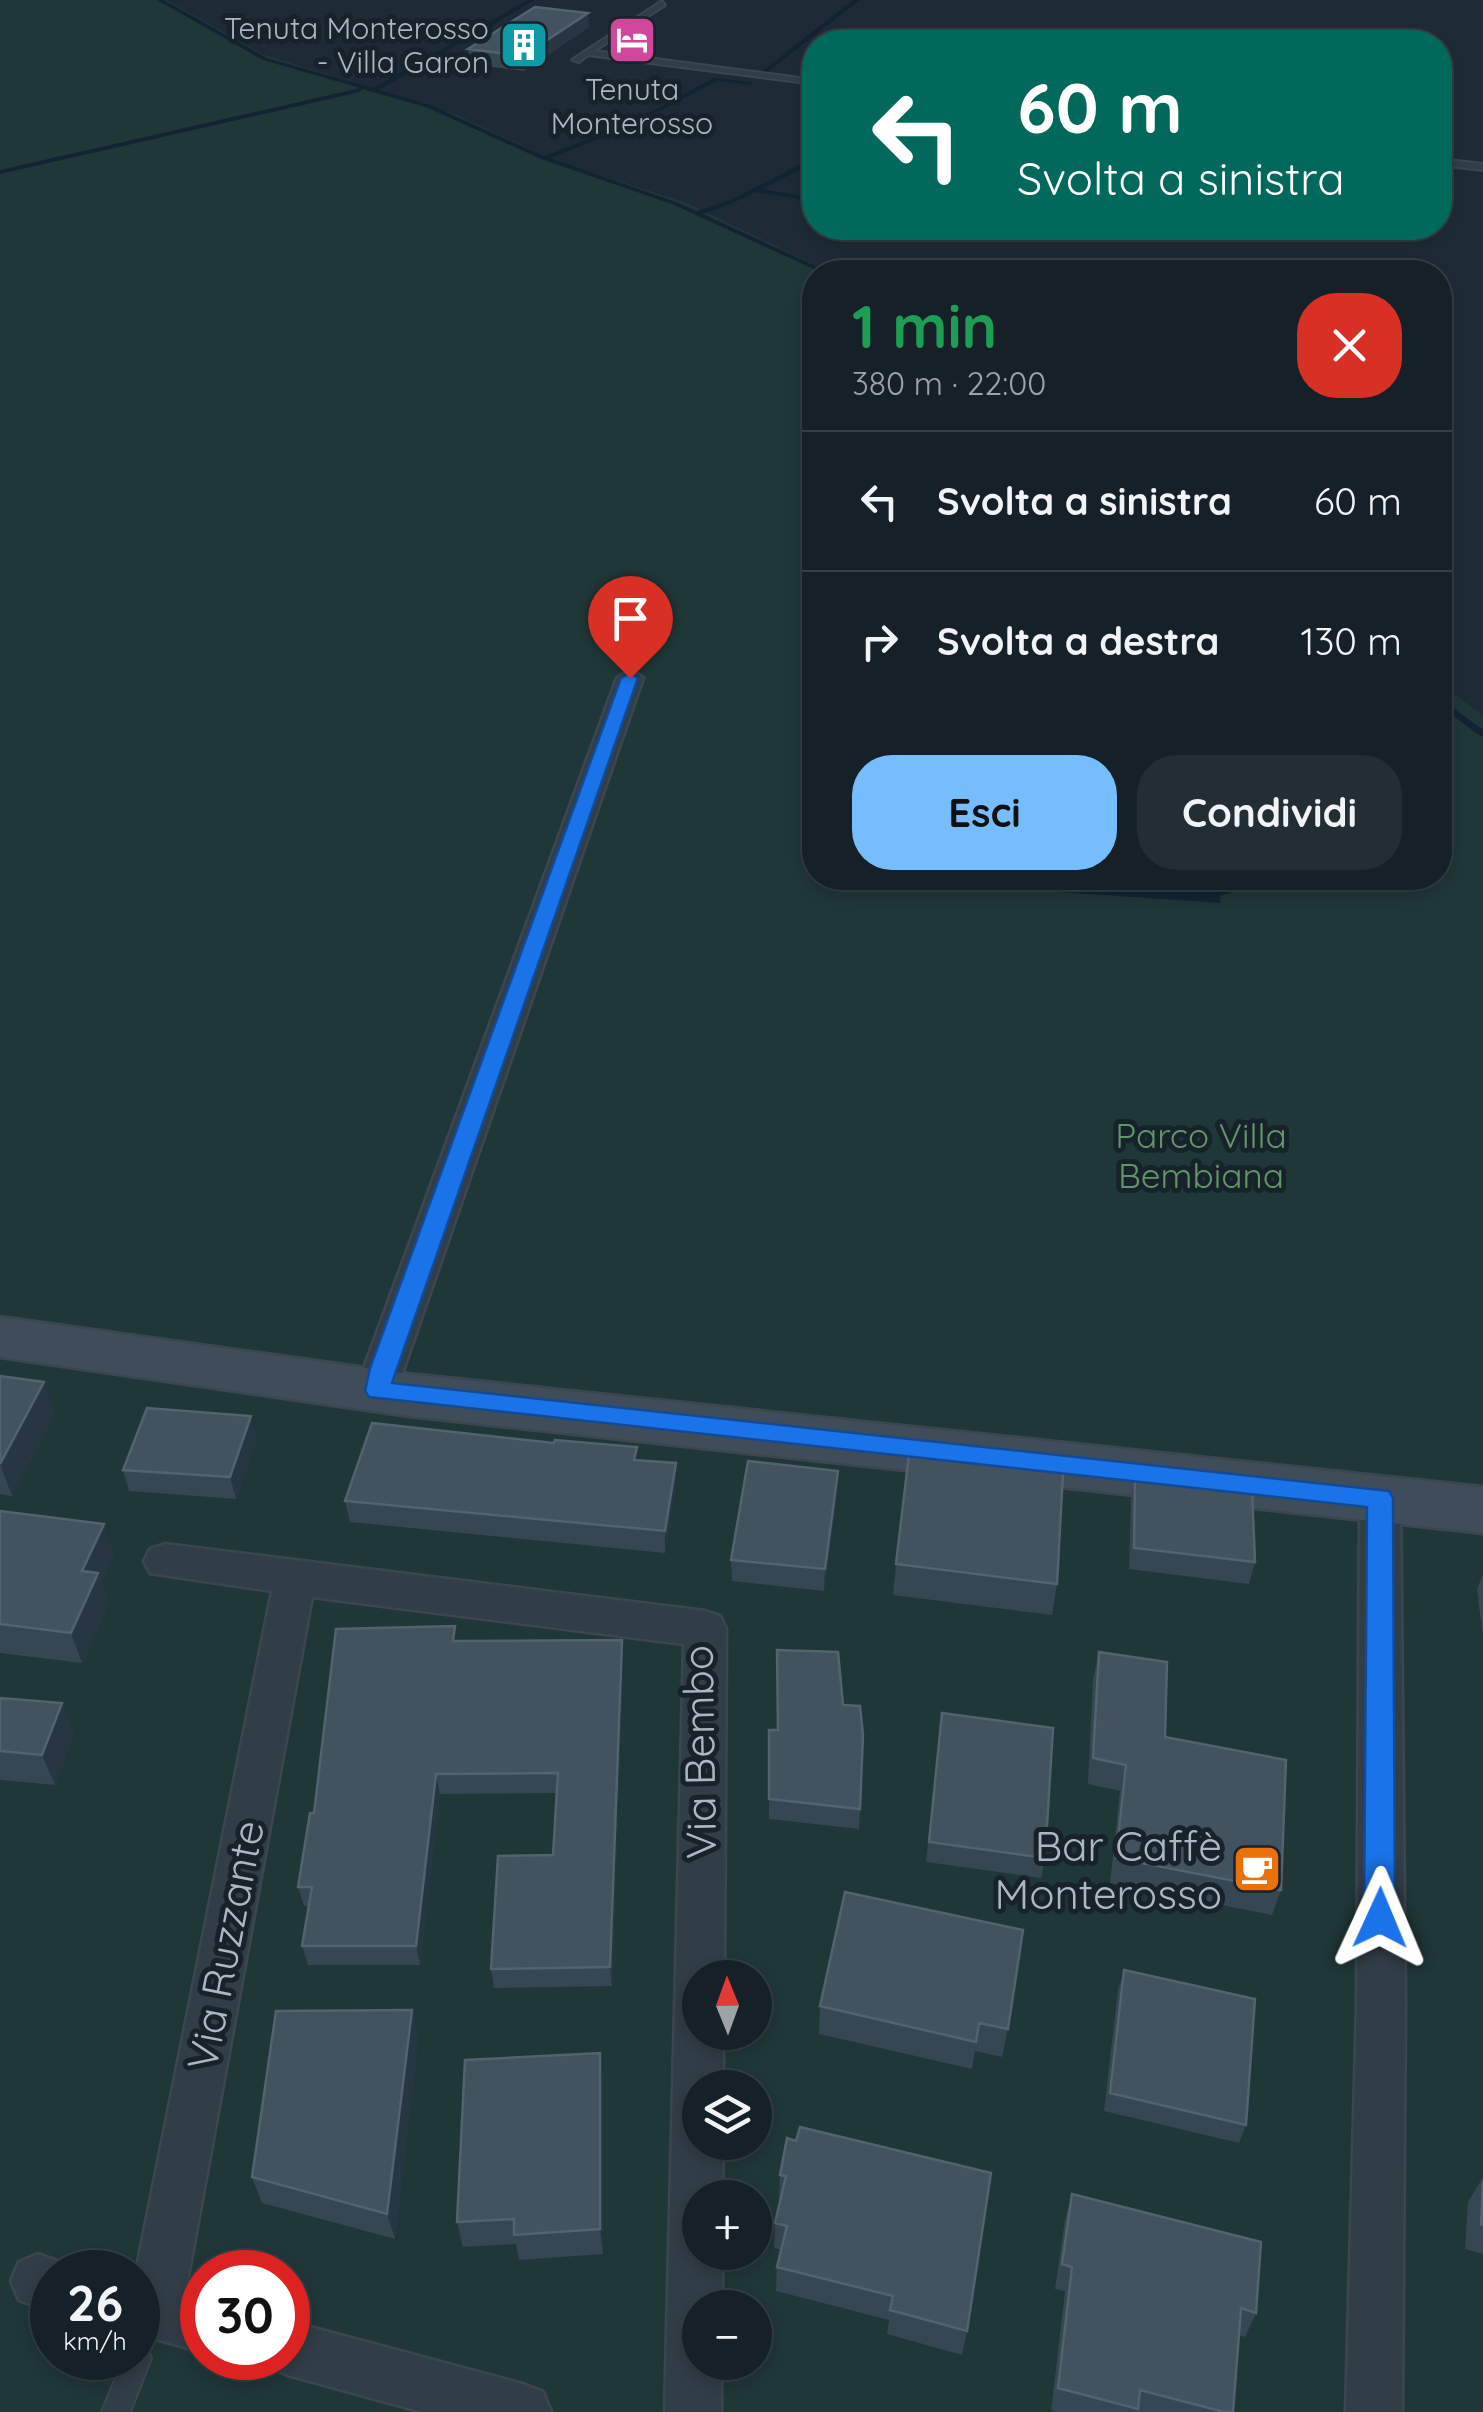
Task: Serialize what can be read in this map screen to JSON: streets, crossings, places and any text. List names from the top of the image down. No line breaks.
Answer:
{"streets":{"street":["Via Bembo","Via Ruzzante"]},"crossings":[["Via Bembo","Via Ruzzante"]],"parks":["Parco Villa Bembiana"],"places":{"hotel":["Tenuta Monterosso"],"building":["Tenuta Monterosso - Villa Garon"],"cafe":["Bar Caffè Monterosso"]},"north":"top","page":{"turn":["60 m","Svolta a sinistra"],"heading":["1 min","380 m · 22:00"],"list":[{"name":"Svolta a sinistra","value":"60 m"},{"name":"Svolta a destra","value":"130 m"}],"buttons":["Esci","Condividi"],"map_buttons":["+","−"],"speed":"26 km/h","limit":"30"}}
